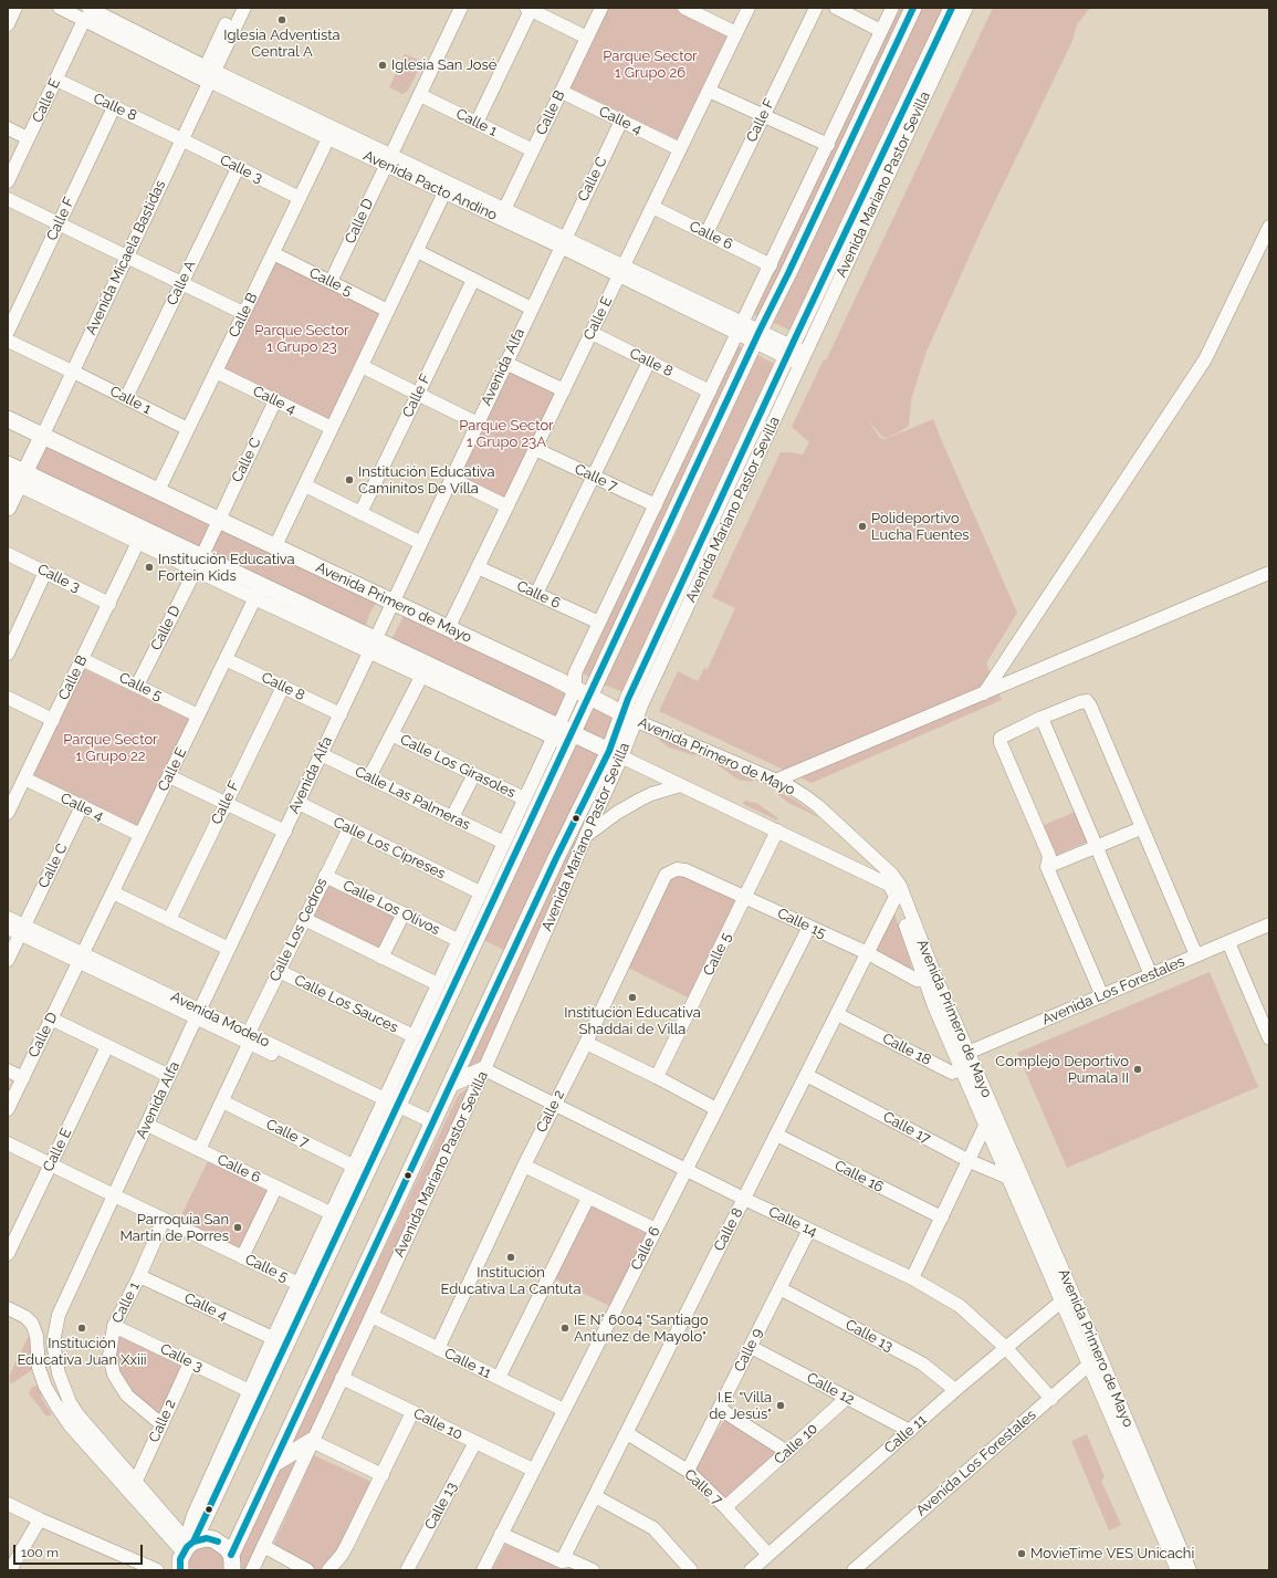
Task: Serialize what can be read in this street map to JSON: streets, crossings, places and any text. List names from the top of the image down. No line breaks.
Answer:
{"streets":{"main road":["Avenida Mariano Pastor Sevilla","Avenida Micaela Bastidas","Avenida Primero de Mayo"],"street":["Calle E","Calle 8","Calle B","Calle 4","Calle F","Calle 1","Calle 3","Calle C","Avenida Pacto Andino","Calle D","Calle 6","Calle 5","Calle A","Avenida Alfa","Calle 7","Calle Los Girasoles","Calle Las Palmeras","Calle Los Cipreses","Calle Los Olivos","Calle 15","Calle Los Cedros","Avenida Los Forestales","Calle Los Sauces","Avenida Modelo","Calle 18","Calle 2","Calle 17","Calle 16","Calle 14","Calle 13","Calle 9","Calle 11","Calle 12","Calle 10"]},"crossings":[["Calle E","Calle 8"],["Calle E","Calle 4"],["Calle E","Avenida Pacto Andino"],["Calle E","Calle D"],["Calle E","Calle 6"],["Calle E","Calle 5"],["Calle E","Calle 7"],["Calle E","Avenida Primero de Mayo"],["Calle E","Avenida Modelo"],["Calle 8","Calle F"],["Calle 8","Calle 3"],["Calle 8","Avenida Micaela Bastidas"],["Calle 8","Avenida Alfa"],["Calle 8","Calle 7"],["Calle 8","Avenida Primero de Mayo"],["Calle 8","Calle 15"],["Calle 8","Calle 18"],["Calle 8","Calle 17"],["Calle 8","Calle 16"],["Calle 8","Calle 14"],["Calle B","Calle 4"],["Calle B","Calle 1"],["Calle B","Calle 3"],["Calle B","Avenida Pacto Andino"],["Calle B","Calle 5"],["Calle B","Avenida Primero de Mayo"],["Calle 4","Calle 1"],["Calle 4","Calle C"],["Calle F","Calle 6"],["Calle 1","Calle 3"],["Calle 1","Calle D"],["Calle 1","Avenida Micaela Bastidas"],["Calle 1","Calle 5"],["Calle 1","Calle A"],["Calle 1","Calle 2"],["Calle 3","Avenida Micaela Bastidas"],["Calle 3","Calle A"],["Calle 3","Calle 2"],["Calle C","Avenida Pacto Andino"],["Calle C","Calle D"],["Calle C","Avenida Alfa"],["Calle C","Avenida Primero de Mayo"],["Calle C","Avenida Modelo"],["Avenida Mariano Pastor Sevilla","Avenida Pacto Andino"],["Avenida Mariano Pastor Sevilla","Avenida Primero de Mayo"],["Avenida Mariano Pastor Sevilla","Avenida Modelo"],["Avenida Mariano Pastor Sevilla","Calle 14"],["Avenida Mariano Pastor Sevilla","Calle 11"],["Avenida Mariano Pastor Sevilla","Calle 10"],["Avenida Pacto Andino","Calle D"],["Avenida Pacto Andino","Avenida Micaela Bastidas"],["Avenida Pacto Andino","Avenida Alfa"],["Calle D","Calle 5"],["Calle D","Avenida Primero de Mayo"],["Calle D","Avenida Modelo"],["Calle 6","Avenida Alfa"],["Calle 6","Calle 15"],["Calle 6","Calle 14"],["Calle 6","Calle 11"],["Calle 6","Calle 10"],["Avenida Micaela Bastidas","Avenida Primero de Mayo"],["Calle 5","Avenida Alfa"],["Calle 5","Avenida Primero de Mayo"],["Calle 5","Calle 15"],["Avenida Alfa","Avenida Primero de Mayo"],["Avenida Alfa","Calle Las Palmeras"],["Avenida Alfa","Calle Los Cipreses"],["Avenida Alfa","Avenida Modelo"],["Avenida Alfa","Calle 2"],["Calle 7","Calle 9"],["Calle 7","Calle 11"],["Calle 7","Calle 10"],["Avenida Primero de Mayo","Calle 15"],["Avenida Primero de Mayo","Avenida Los Forestales"],["Avenida Primero de Mayo","Calle 18"],["Avenida Primero de Mayo","Calle 17"],["Avenida Primero de Mayo","Calle 11"],["Calle Los Cipreses","Calle Los Cedros"],["Calle Los Olivos","Calle Los Cedros"],["Calle 15","Calle 2"],["Calle Los Cedros","Calle Los Sauces"],["Calle Los Cedros","Avenida Modelo"],["Avenida Los Forestales","Calle 18"],["Avenida Los Forestales","Calle 14"],["Calle 2","Calle 14"],["Calle 2","Calle 11"],["Calle 14","Calle 9"],["Calle 14","Calle 11"],["Calle 13","Calle 9"],["Calle 13","Calle 11"],["Calle 13","Calle 10"],["Calle 9","Calle 12"],["Calle 11","Calle 12"],["Calle 12","Calle 10"]],"parks":["Parque Sector 1 Grupo 26","Parque Sector 1 Grupo 23","Parque Sector 1 Grupo 23A","Parque Sector 1 Grupo 22"],"places":["Iglesia Adventista Central A","Iglesia San José","Institución Educativa Caminitos De Villa","Polideportivo Lucha Fuentes","Institución Educativa Fortein Kids","Institución Educativa Shaddai de Villa","Complejo Deportivo Pumala II","Parroquia San Martín de Porres","Institución Educativa La Cantuta","Institución Educativa Juan Xxiii","IE N° 6004 \"Santiago Antunez de Mayolo\"","I.E. \"Villa de Jesús\"","MovieTime VES Unicachi"],"scale_bar":"100 m"}
